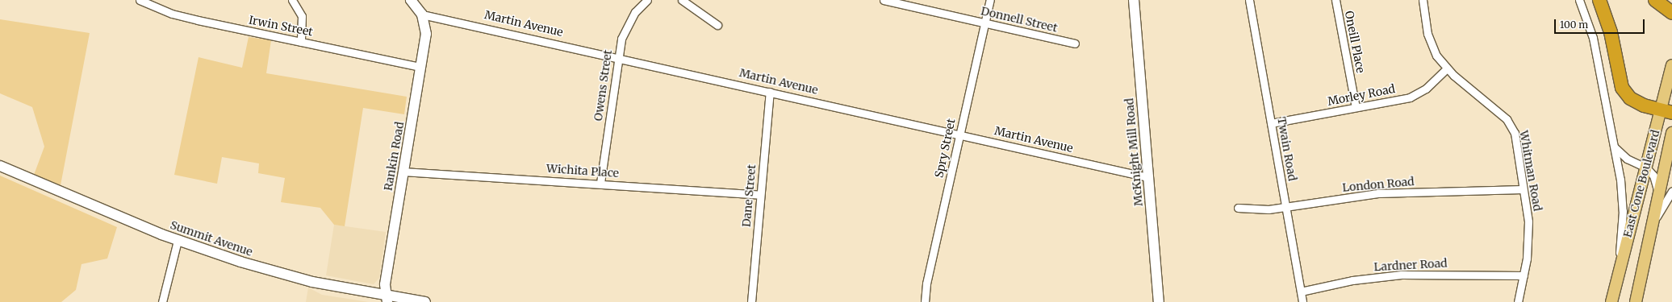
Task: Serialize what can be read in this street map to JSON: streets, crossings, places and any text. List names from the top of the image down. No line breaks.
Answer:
{"streets":{"main road":["East Cone Boulevard"],"street":["Donnell Street","Martin Avenue","Irwin Street","Oneill Place","Owens Street","Morley Road","Spry Street","Twain Road","McKnight Mill Road","Rankin Road","Wichita Place","Whitman Road","London Road","Dane Street","Summit Avenue","Lardner Road"]},"crossings":[["Donnell Street","Spry Street"],["Martin Avenue","Owens Street"],["Martin Avenue","Spry Street"],["Martin Avenue","McKnight Mill Road"],["Martin Avenue","Rankin Road"],["Martin Avenue","Dane Street"],["Irwin Street","Rankin Road"],["Oneill Place","Morley Road"],["Owens Street","Wichita Place"],["Morley Road","Twain Road"],["Morley Road","Whitman Road"],["Twain Road","London Road"],["Twain Road","Lardner Road"],["Rankin Road","Wichita Place"],["Rankin Road","Summit Avenue"],["Wichita Place","Dane Street"],["Whitman Road","London Road"],["Whitman Road","Lardner Road"]],"scale_bar":"100 m"}
